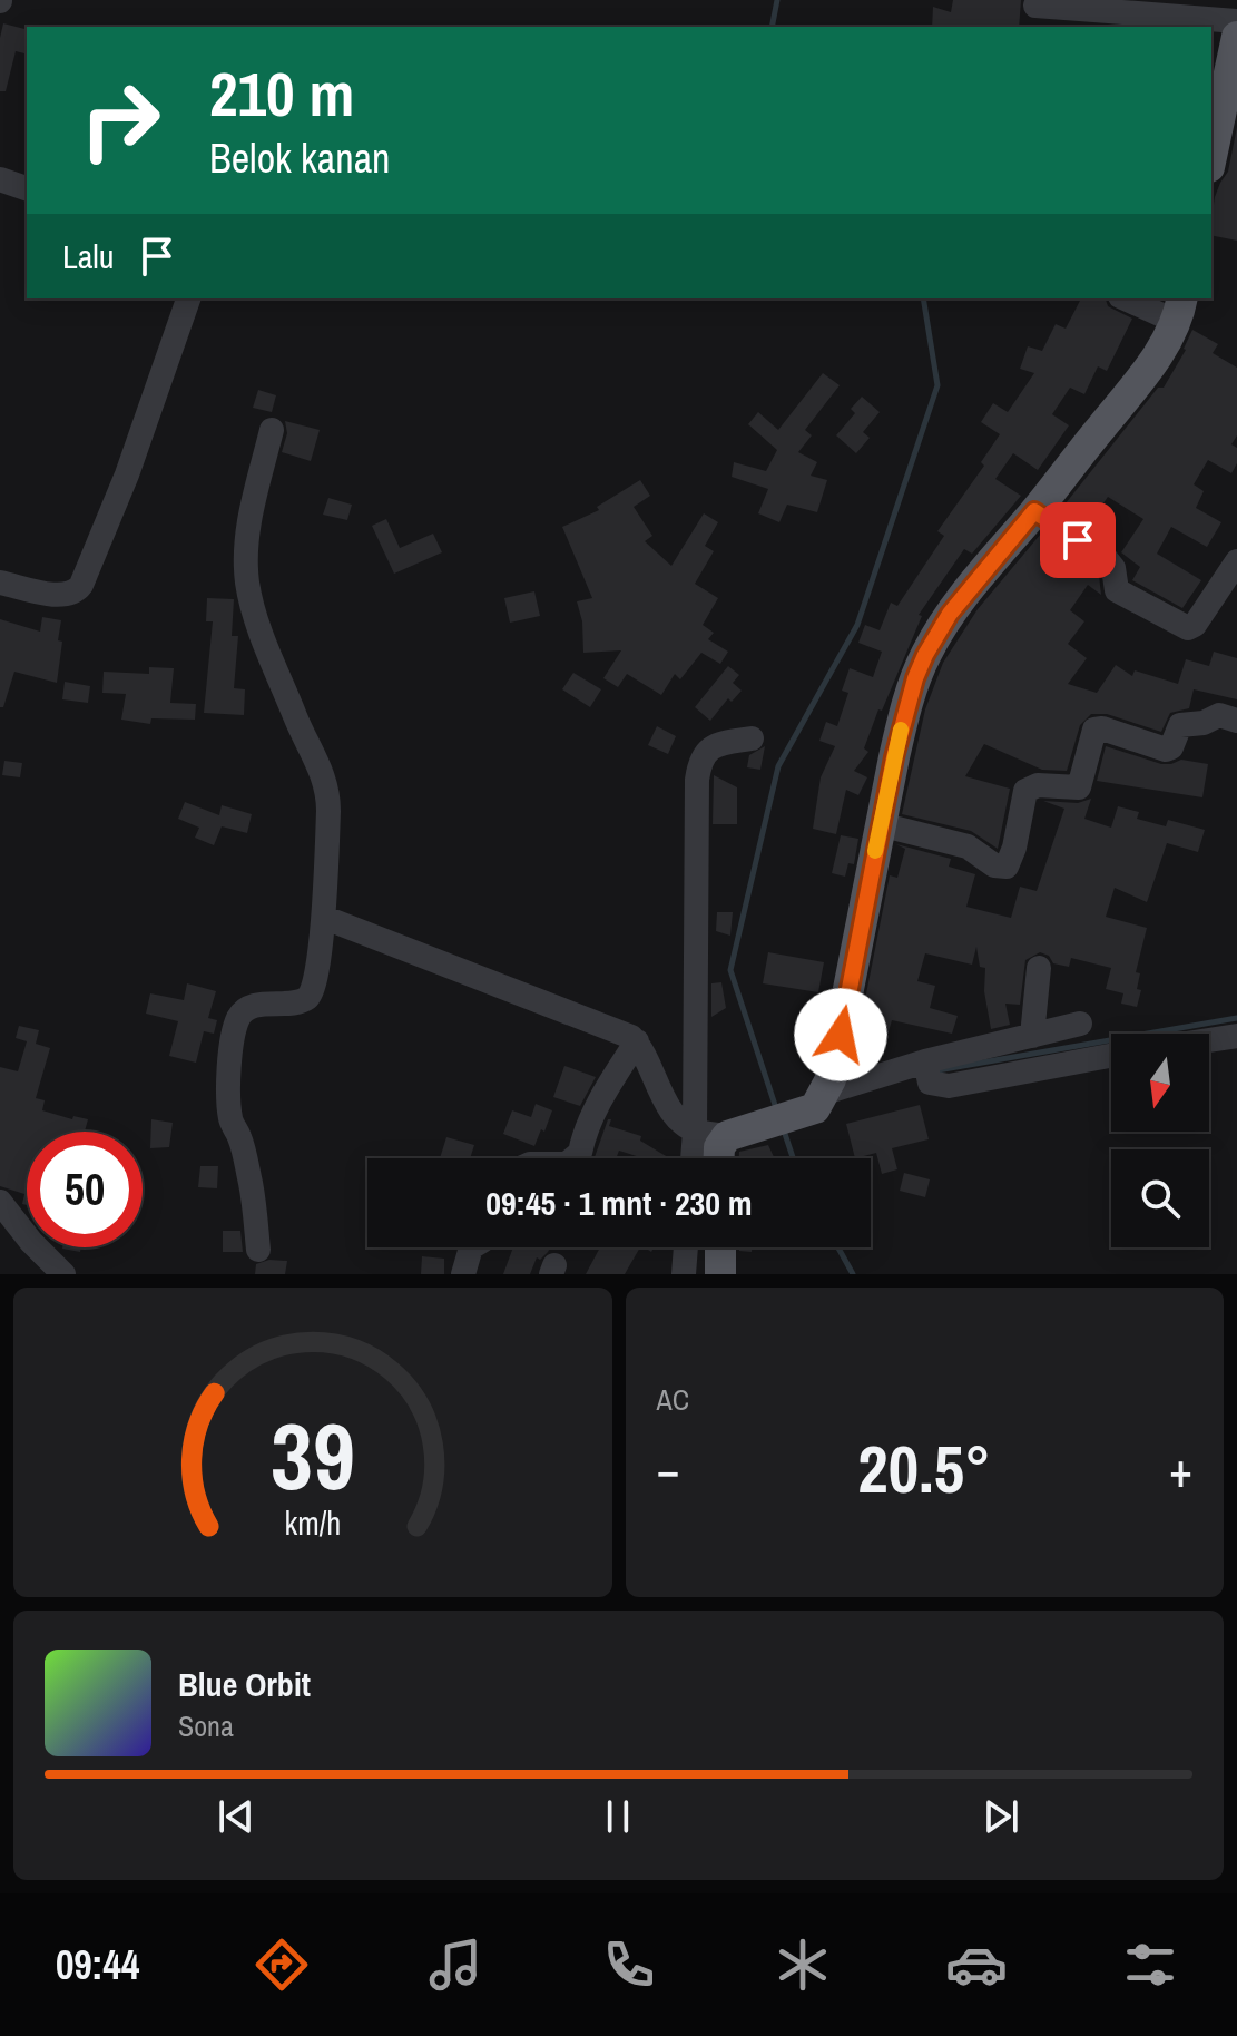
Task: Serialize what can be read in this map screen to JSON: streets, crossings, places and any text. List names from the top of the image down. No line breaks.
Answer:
{"north":"bottom","page":{"turn":["210 m","Belok kanan"],"then":"Lalu","limit":"50","trip":"09:45 · 1 mnt · 230 m","tile":"AC","heat":["−","20.5°","+"],"song":["Blue Orbit","Sona"],"tabs":"09:44","gauge":["39","km/h"]}}
